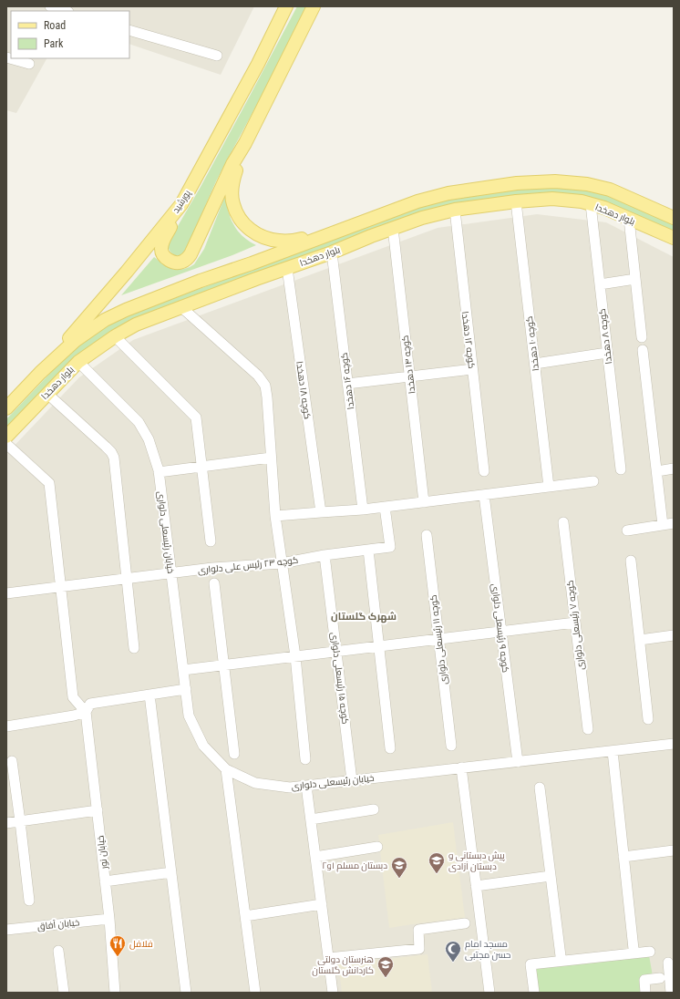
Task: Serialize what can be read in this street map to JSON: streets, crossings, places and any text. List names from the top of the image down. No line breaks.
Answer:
{"streets":{"main road":["پورشید","بلوار دهخدا"],"street":["کوچه ۸ دهخدا","کوچه ۱۲ دهخدا","کوچه ۱۰ دهخدا","کوچه ۱۴ دهخدا","کوچه ۱۶ دهخدا","کوچه ۱۸ دهخدا","خیابان رئیسعلی دلواری","کوچه ۲۳ رئیس علی دلواری","کوچه ۷ رئیسعلی دلواری","کوچه ۹ رئیسعلی دلواری","کوچه ۱۱ رئیسعلی دلواری","کوچه ۱۵ رئیسعلی دلواری","خیابان نور","خیابان آفاق"]},"crossings":[["پورشید","بلوار دهخدا"],["بلوار دهخدا","کوچه ۸ دهخدا"],["بلوار دهخدا","کوچه ۱۲ دهخدا"],["بلوار دهخدا","کوچه ۱۰ دهخدا"],["بلوار دهخدا","کوچه ۱۴ دهخدا"],["بلوار دهخدا","کوچه ۱۶ دهخدا"],["بلوار دهخدا","کوچه ۱۸ دهخدا"],["بلوار دهخدا","خیابان رئیسعلی دلواری"],["خیابان رئیسعلی دلواری","کوچه ۲۳ رئیس علی دلواری"],["خیابان رئیسعلی دلواری","کوچه ۹ رئیسعلی دلواری"],["خیابان رئیسعلی دلواری","کوچه ۱۵ رئیسعلی دلواری"],["کوچه ۲۳ رئیس علی دلواری","کوچه ۱۵ رئیسعلی دلواری"],["خیابان نور","خیابان آفاق"]],"districts":["شهرک گلستان"],"places":{"school or university":["پیش دبستانی و دبستان آزادی","دبستان مسلم ۱و۲","هنرستان دولتی کاردانش گلستان"],"restaurant":["فلافل"],"mosque":["مسجد امام حسن مجتبی"]},"legend":["Road","Park"]}
